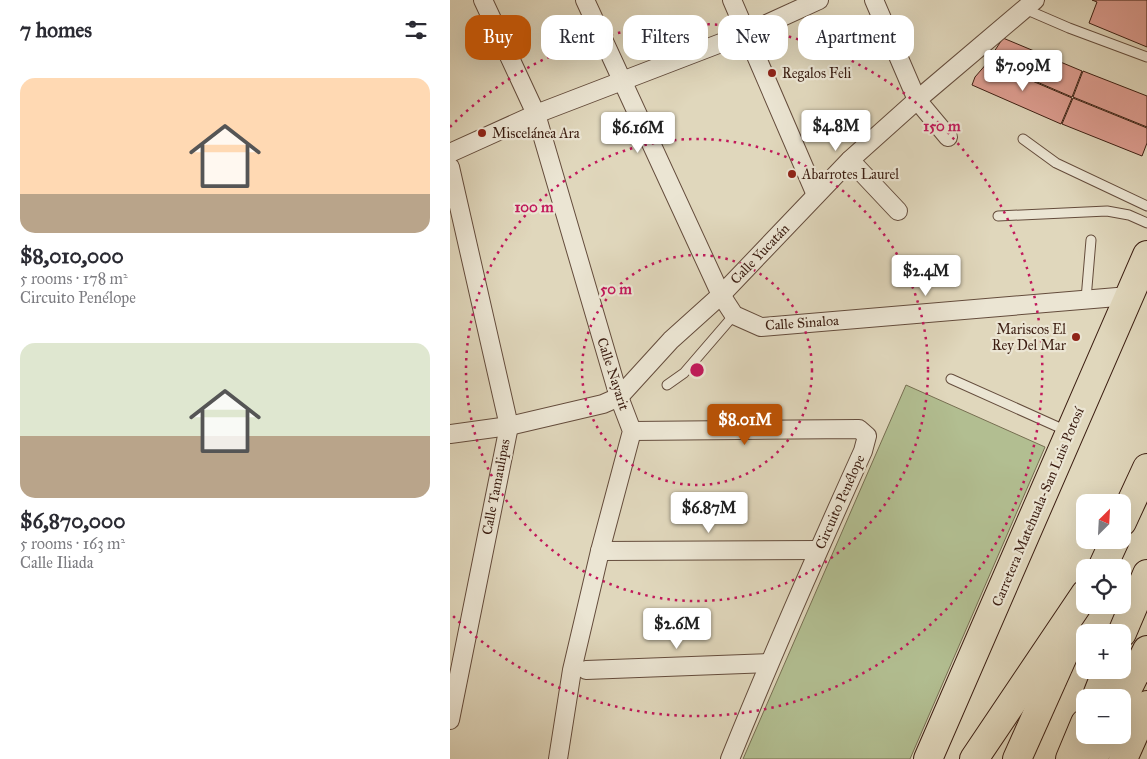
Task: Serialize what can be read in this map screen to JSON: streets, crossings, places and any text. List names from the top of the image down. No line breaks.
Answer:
{"streets":{"main road":["Carretera Matehuala-San Luis Potosí"],"street":["Calle Yucatán","Calle Sinaloa","Calle Nayarit","Calle Tamaulipas","Circuito Penélope"]},"crossings":[["Calle Yucatán","Calle Sinaloa"],["Calle Yucatán","Calle Nayarit"],["Calle Yucatán","Calle Tamaulipas"],["Calle Sinaloa","Carretera Matehuala-San Luis Potosí"],["Calle Nayarit","Circuito Penélope"]],"places":["Regalos Feli","Miscelánea Ara","Abarrotes Laurel","Mariscos El Rey Del Mar"],"north":"top right","page":{"heading":"7 homes","chip":["Buy","Rent","Filters","New","Apartment"],"price":["$7.09M","$4.8M","$6.16M","$2.4M","$8.01M","$6.87M","$2.6M"],"list":[{"name":"$8,010,000","note":"5 rooms · 178 m² · Circuito Penélope"},{"name":"$6,870,000","note":"5 rooms · 163 m² · Calle Iliada"}],"map_buttons":["+","−"]},"rings":["150 m","100 m","50 m"]}
